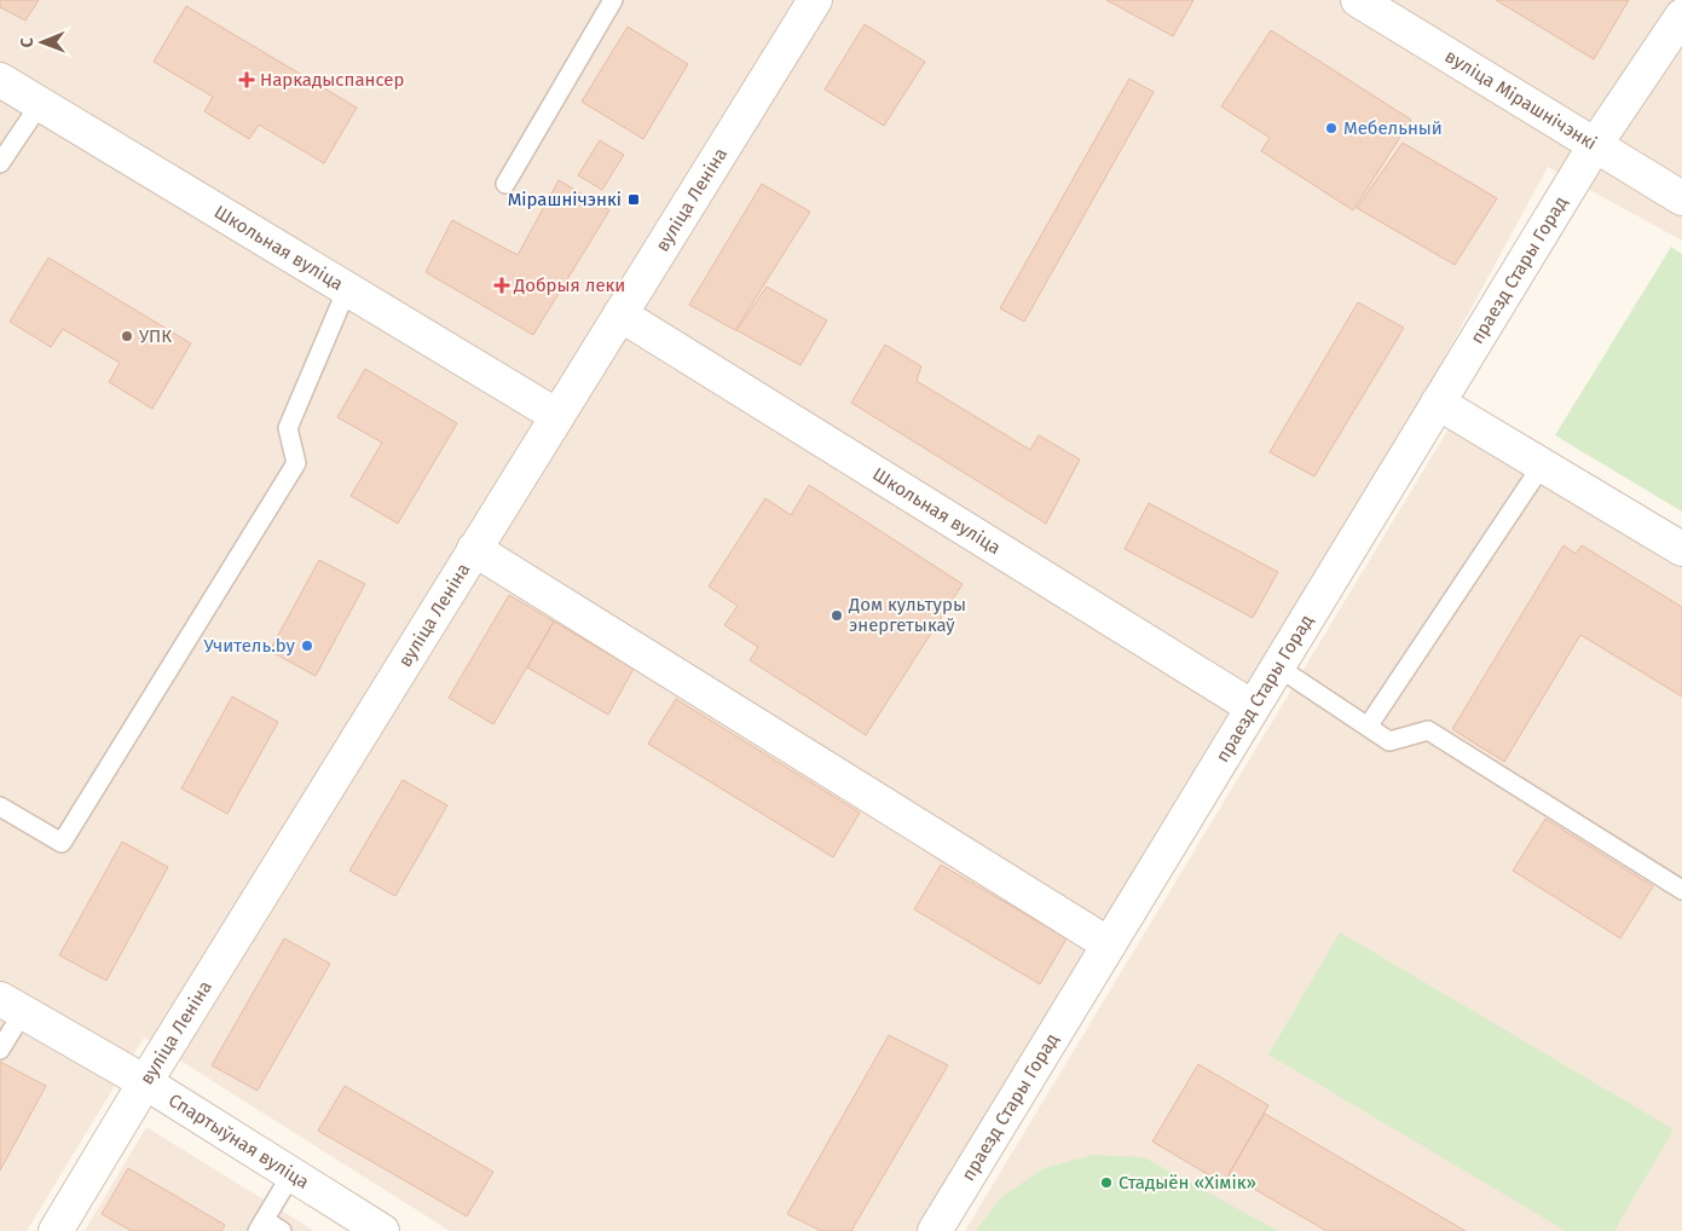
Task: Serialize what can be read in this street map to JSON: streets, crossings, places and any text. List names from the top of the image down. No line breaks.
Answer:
{"streets":{"street":["вуліца Мірашнічэнкі","вуліца Леніна","Школьная вуліца","праезд Стары Горад","Спартыўная вуліца"]},"crossings":[["вуліца Мірашнічэнкі","праезд Стары Горад"],["вуліца Леніна","Школьная вуліца"],["вуліца Леніна","Спартыўная вуліца"],["Школьная вуліца","праезд Стары Горад"]],"places":{"health":["Наркадыспансер","Добрыя леки"],"other":["Мебельный","УПК","Дом культуры энергетыкаў","Учитель.by","Стадыён «Хімік»"],"transit":["Мірашнічэнкі"]},"north":"left"}
